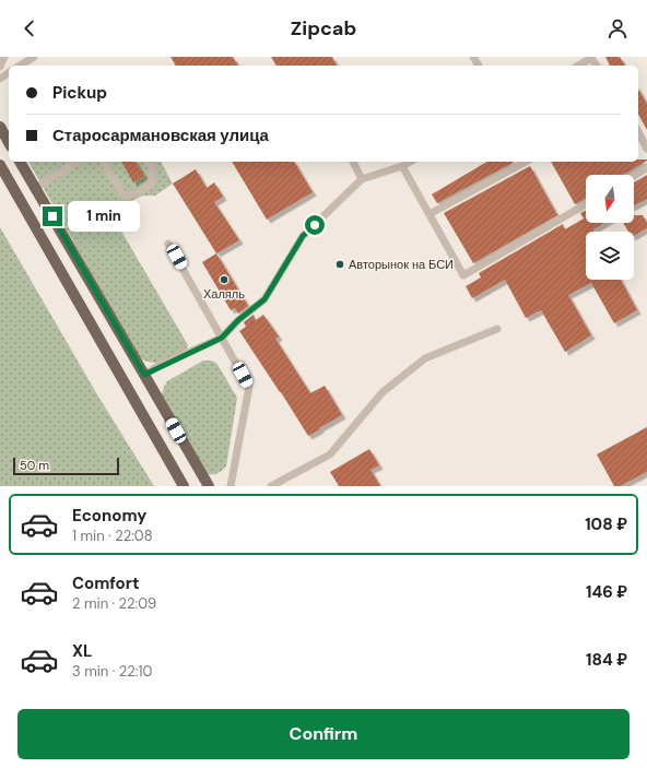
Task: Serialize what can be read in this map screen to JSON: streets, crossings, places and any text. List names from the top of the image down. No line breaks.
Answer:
{"places":["Авторынок на БСИ","Халяль"],"scale_bar":"50 m","north":"bottom","page":{"header":"Zipcab","banner":["Pickup","Старосармановская улица"],"bubble":"1 min","scale":"50 m","list":[{"name":"Economy","note":"1 min · 22:08","value":"108 ₽"},{"name":"Comfort","note":"2 min · 22:09","value":"146 ₽"},{"name":"XL","note":"3 min · 22:10","value":"184 ₽"}],"buttons":"Confirm"}}
